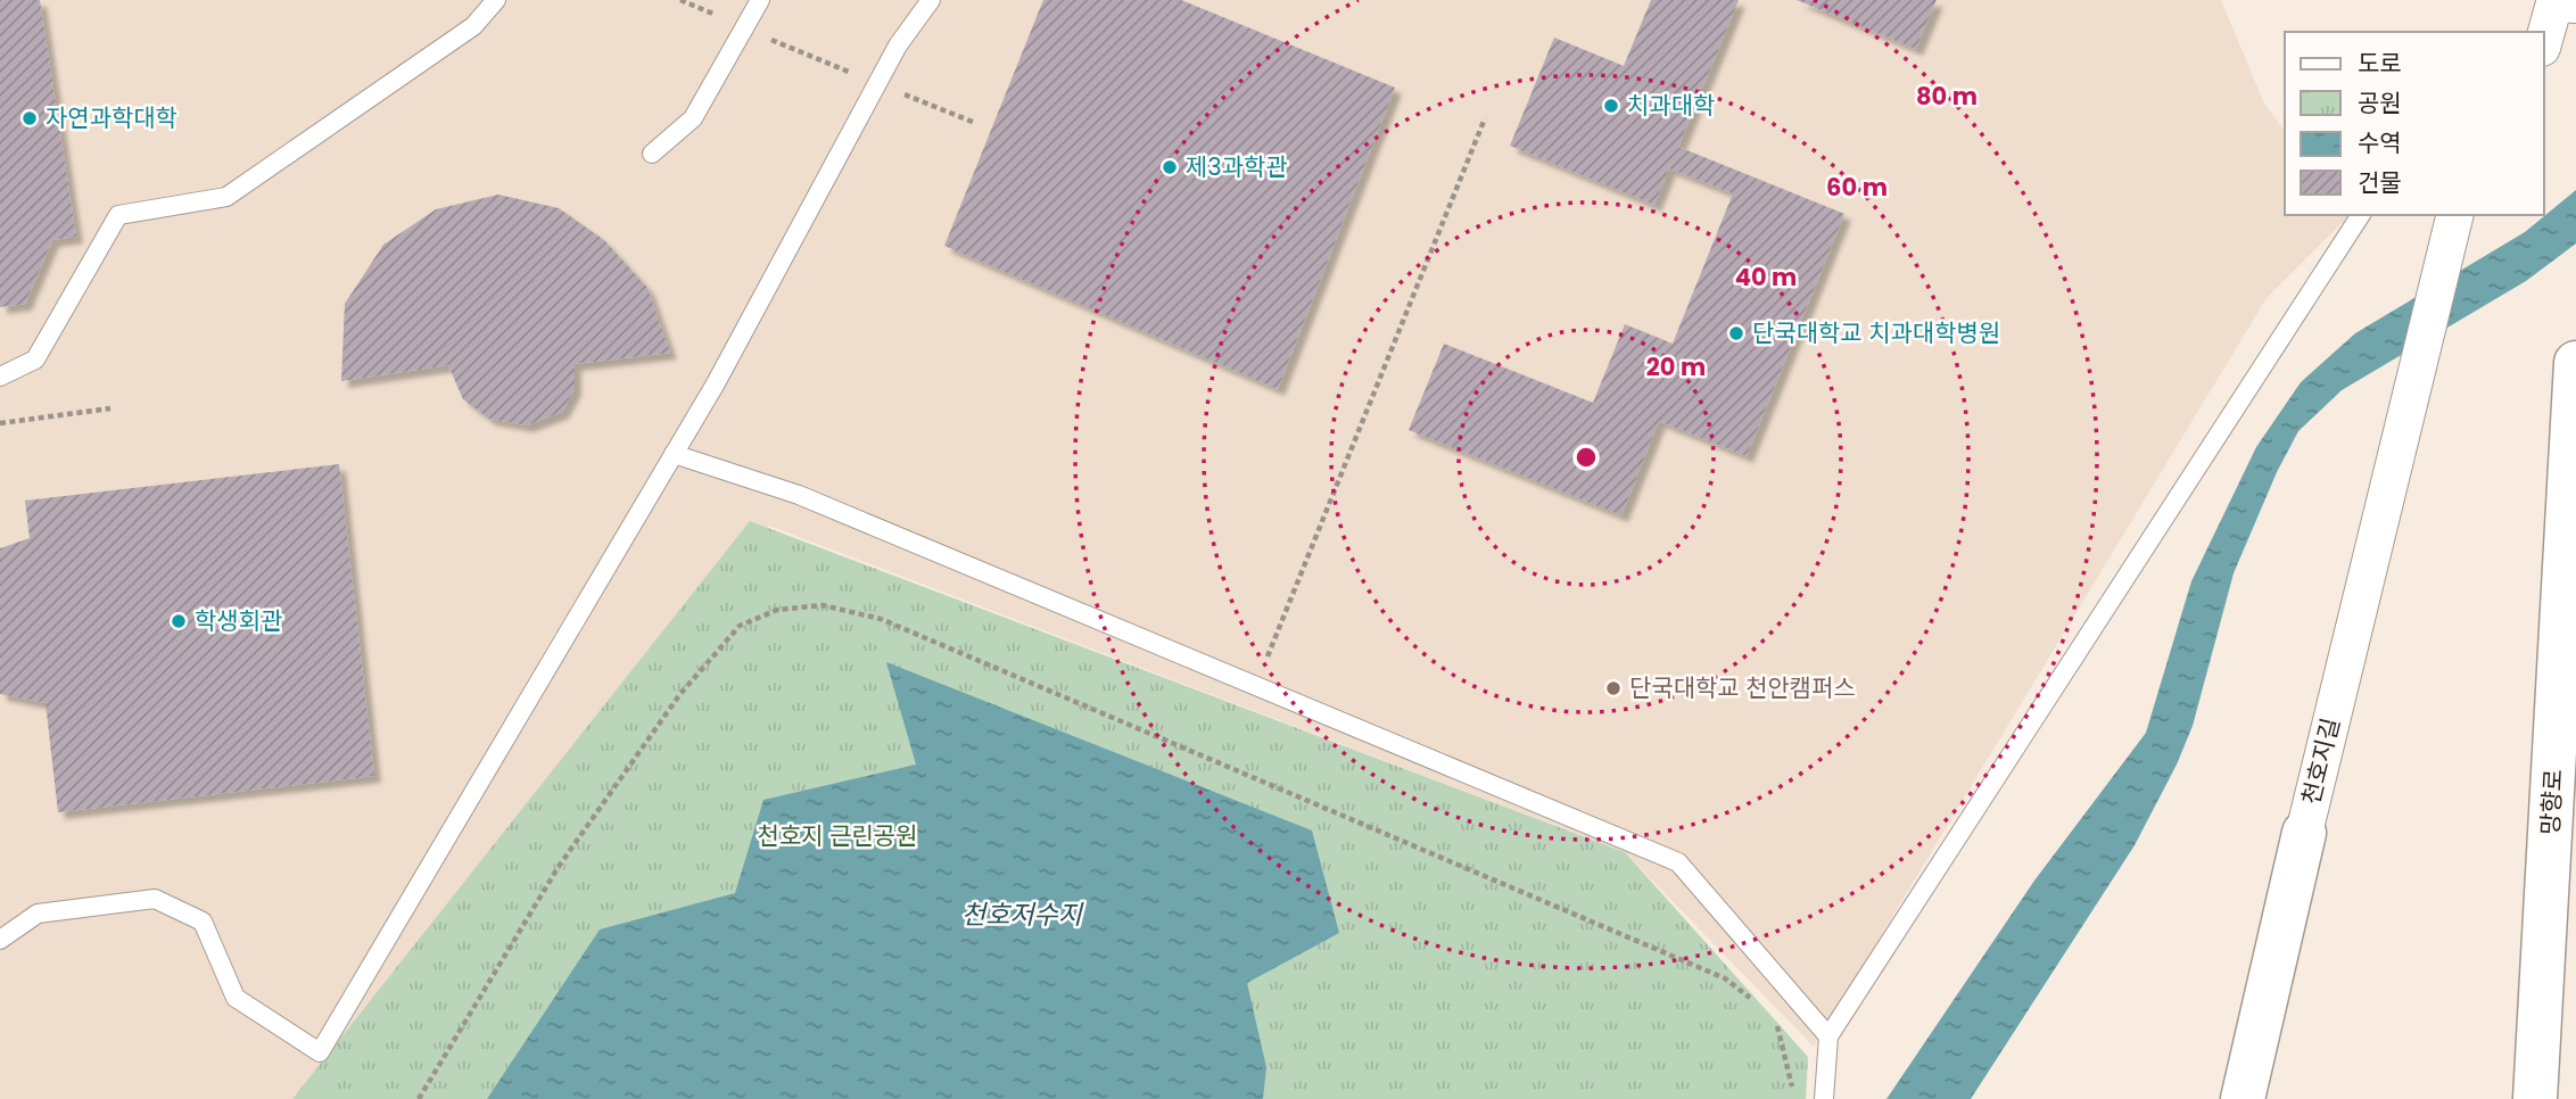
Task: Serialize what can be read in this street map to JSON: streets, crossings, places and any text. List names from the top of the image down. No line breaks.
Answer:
{"streets":{"main road":["천호지길","망향로"]},"water":["천호저수지"],"parks":["천호지 근린공원"],"places":["치과대학","자연과학대학","제3과학관","단국대학교 치과대학병원","학생회관","단국대학교 천안캠퍼스"],"legend":["도로","공원","수역","건물"],"rings":["80 m","60 m","40 m","20 m"]}
